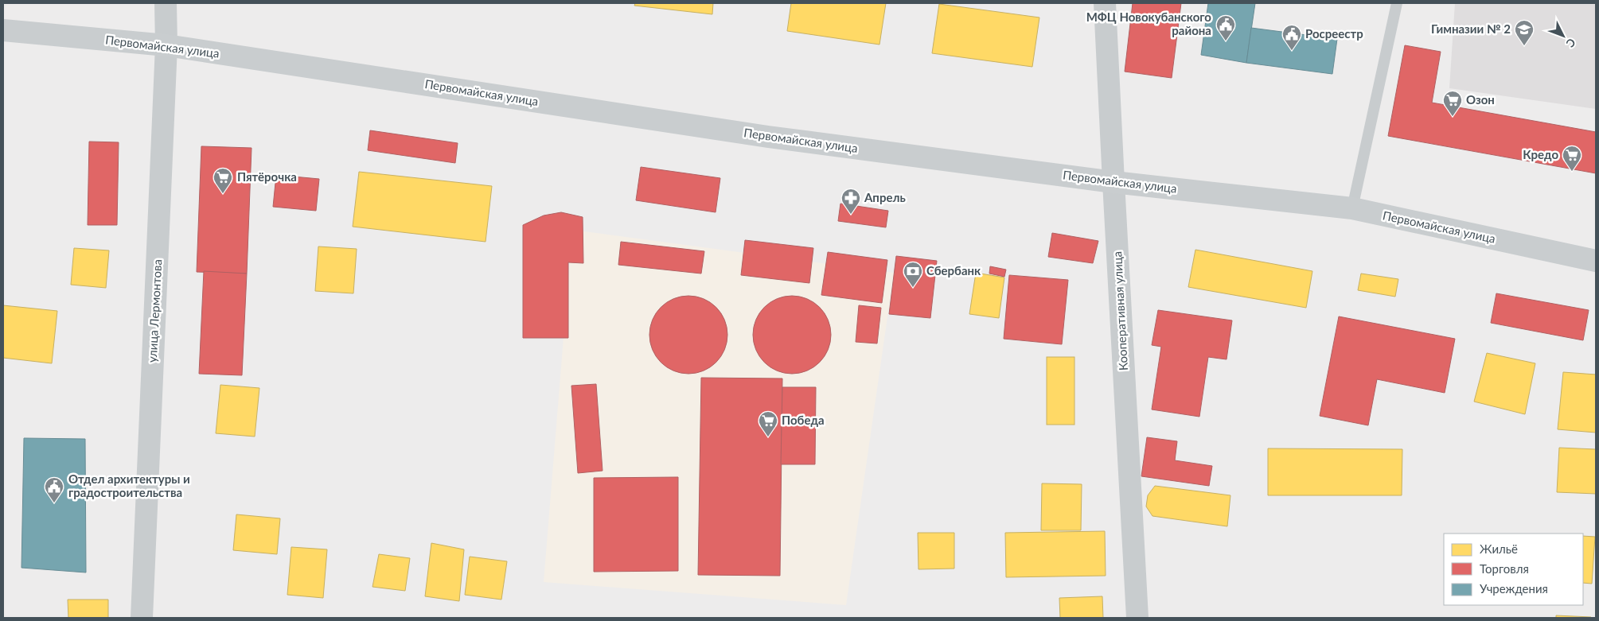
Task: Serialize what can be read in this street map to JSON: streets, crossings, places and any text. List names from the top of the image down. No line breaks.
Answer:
{"streets":{"main road":["Первомайская улица"],"street":["улица Лермонтова","Кооперативная улица"]},"crossings":[["Первомайская улица","улица Лермонтова"],["Первомайская улица","Кооперативная улица"]],"places":{"public building":["МФЦ Новокубанского района","Росреестр","Отдел архитектуры и градостроительства"],"school or university":["Гимназии № 2"],"supermarket":["Озон","Кредо","Пятёрочка","Победа"],"pharmacy":["Апрель"],"bank":["Сбербанк"]},"legend":["Жильё","Торговля","Учреждения"],"north":"bottom right"}
